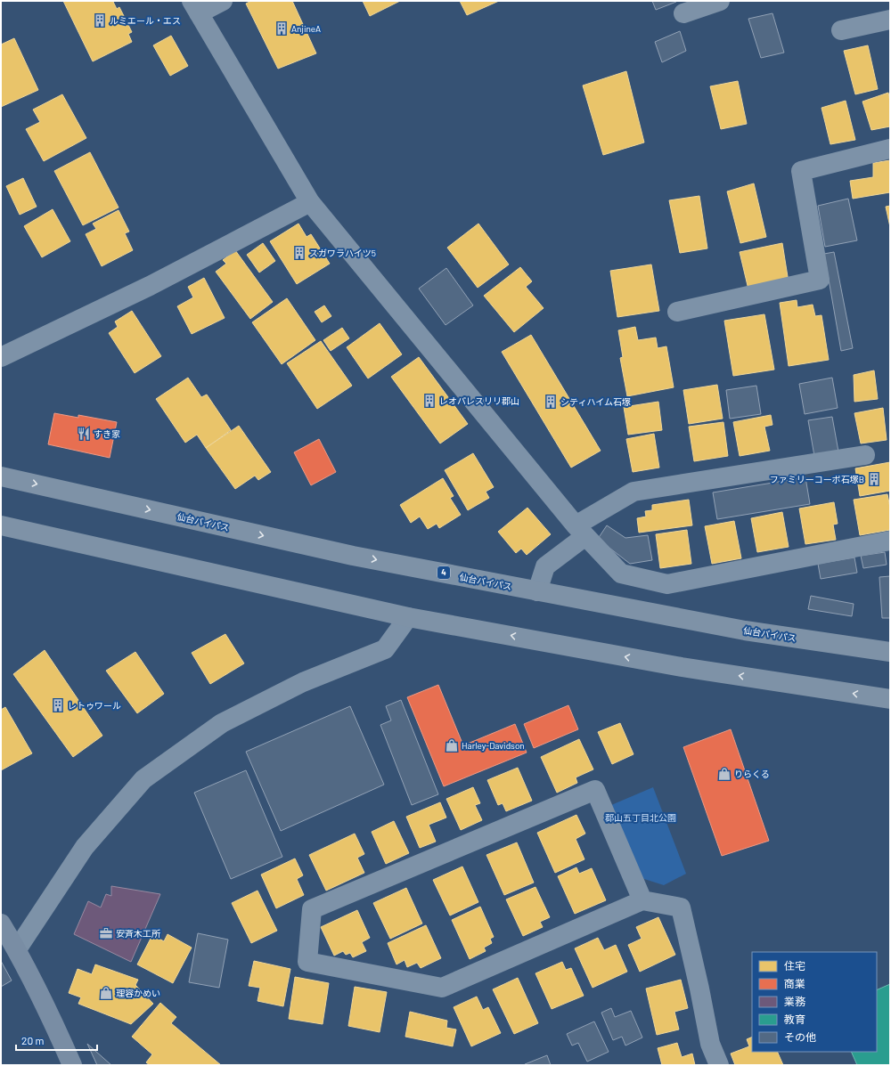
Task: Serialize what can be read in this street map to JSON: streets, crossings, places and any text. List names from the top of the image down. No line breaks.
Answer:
{"streets":{"highway":["仙台バイパス","4"]},"parks":["郡山五丁目北公園"],"places":{"building":["ルミエール・エス","AnjineA","スガワラハイツ5","レオパレスリリ郡山","シティハイム石塚","ファミリーコーポ石塚B","レトゥワール"],"restaurant":["すき家"],"shop":["Harley-Davidson","りらくる","理容かめい"],"office":["安斉木工所"]},"legend":["住宅","商業","業務","教育","その他"],"scale_bar":"20 m"}
